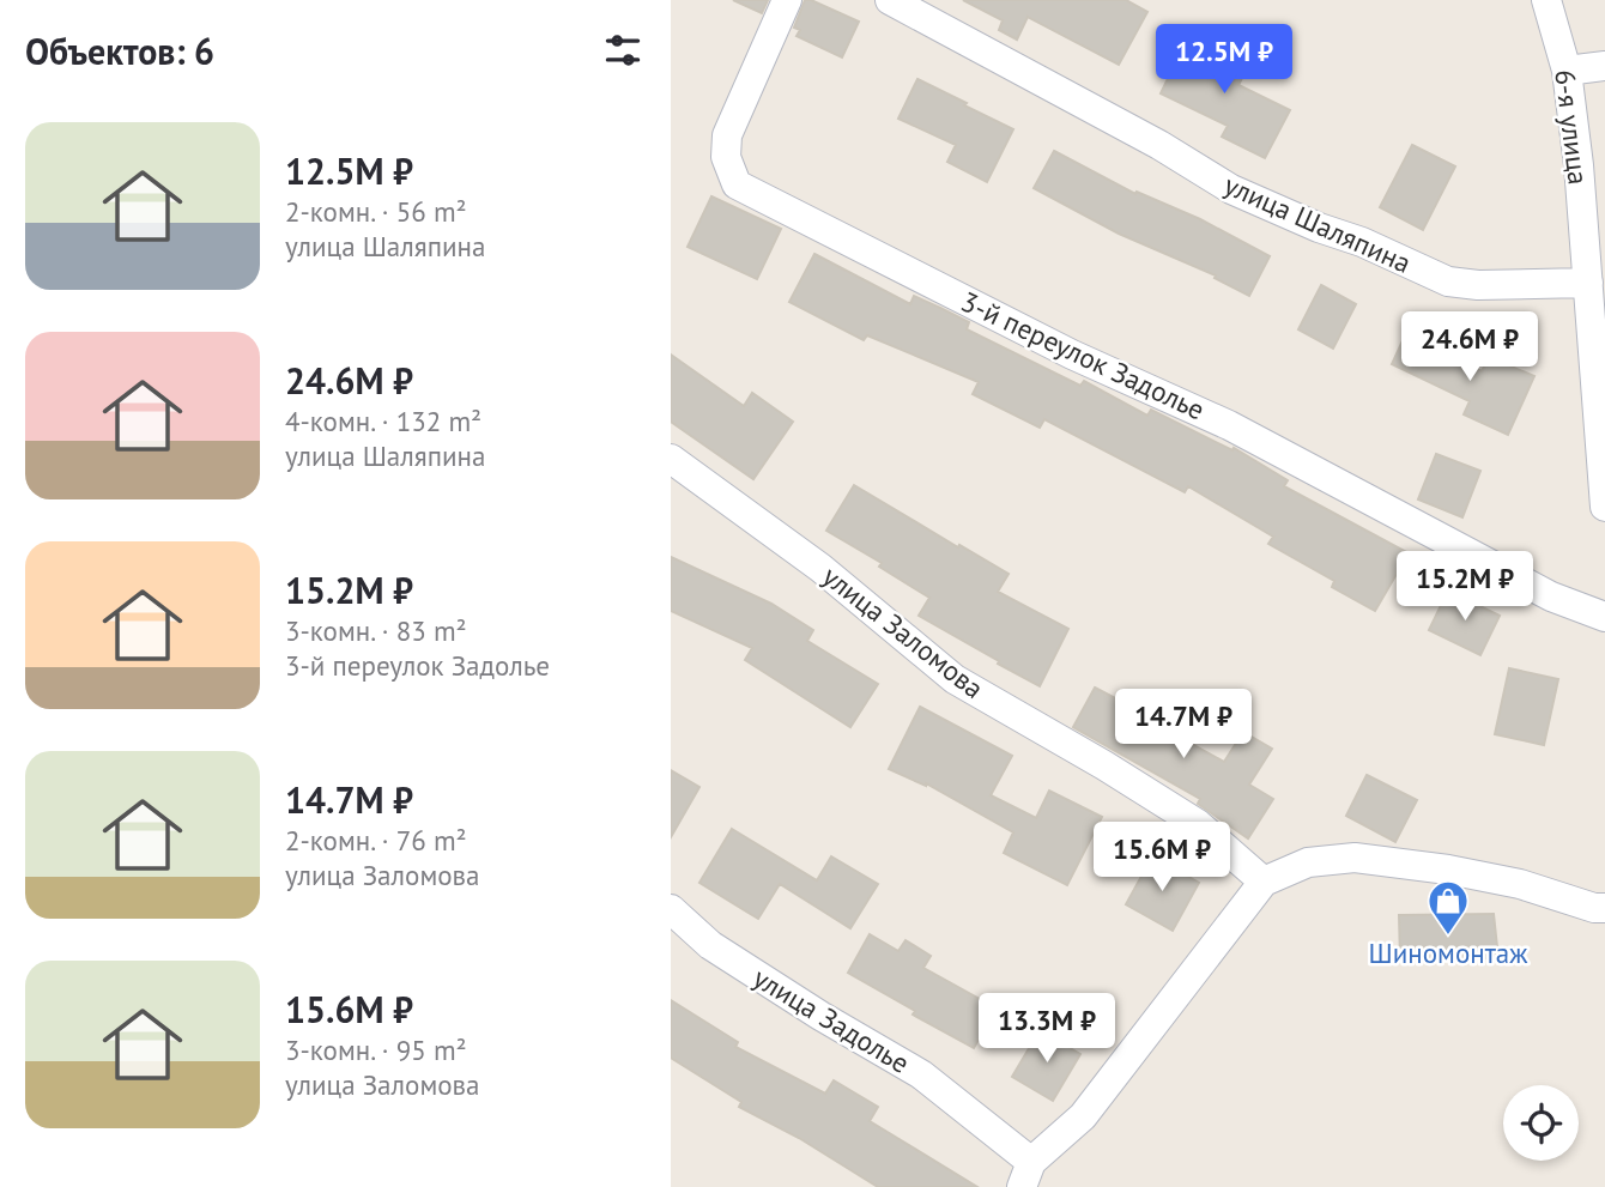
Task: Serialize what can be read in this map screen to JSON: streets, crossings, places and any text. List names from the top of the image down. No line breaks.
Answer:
{"streets":{"street":["6-я улица","улица Шаляпина","3-й переулок Задолье","улица Заломова","улица Задолье"]},"crossings":[["6-я улица","улица Шаляпина"]],"places":{"shop":["Шиномонтаж"]},"page":{"heading":"Объектов: 6","price":["12.5M ₽","24.6M ₽","15.2M ₽","14.7M ₽","15.6M ₽","13.3M ₽"],"list":[{"name":"12.5M ₽","note":"2-комн. · 56 m² · улица Шаляпина"},{"name":"24.6M ₽","note":"4-комн. · 132 m² · улица Шаляпина"},{"name":"15.2M ₽","note":"3-комн. · 83 m² · 3-й переулок Задолье"},{"name":"14.7M ₽","note":"2-комн. · 76 m² · улица Заломова"},{"name":"15.6M ₽","note":"3-комн. · 95 m² · улица Заломова"}]}}
